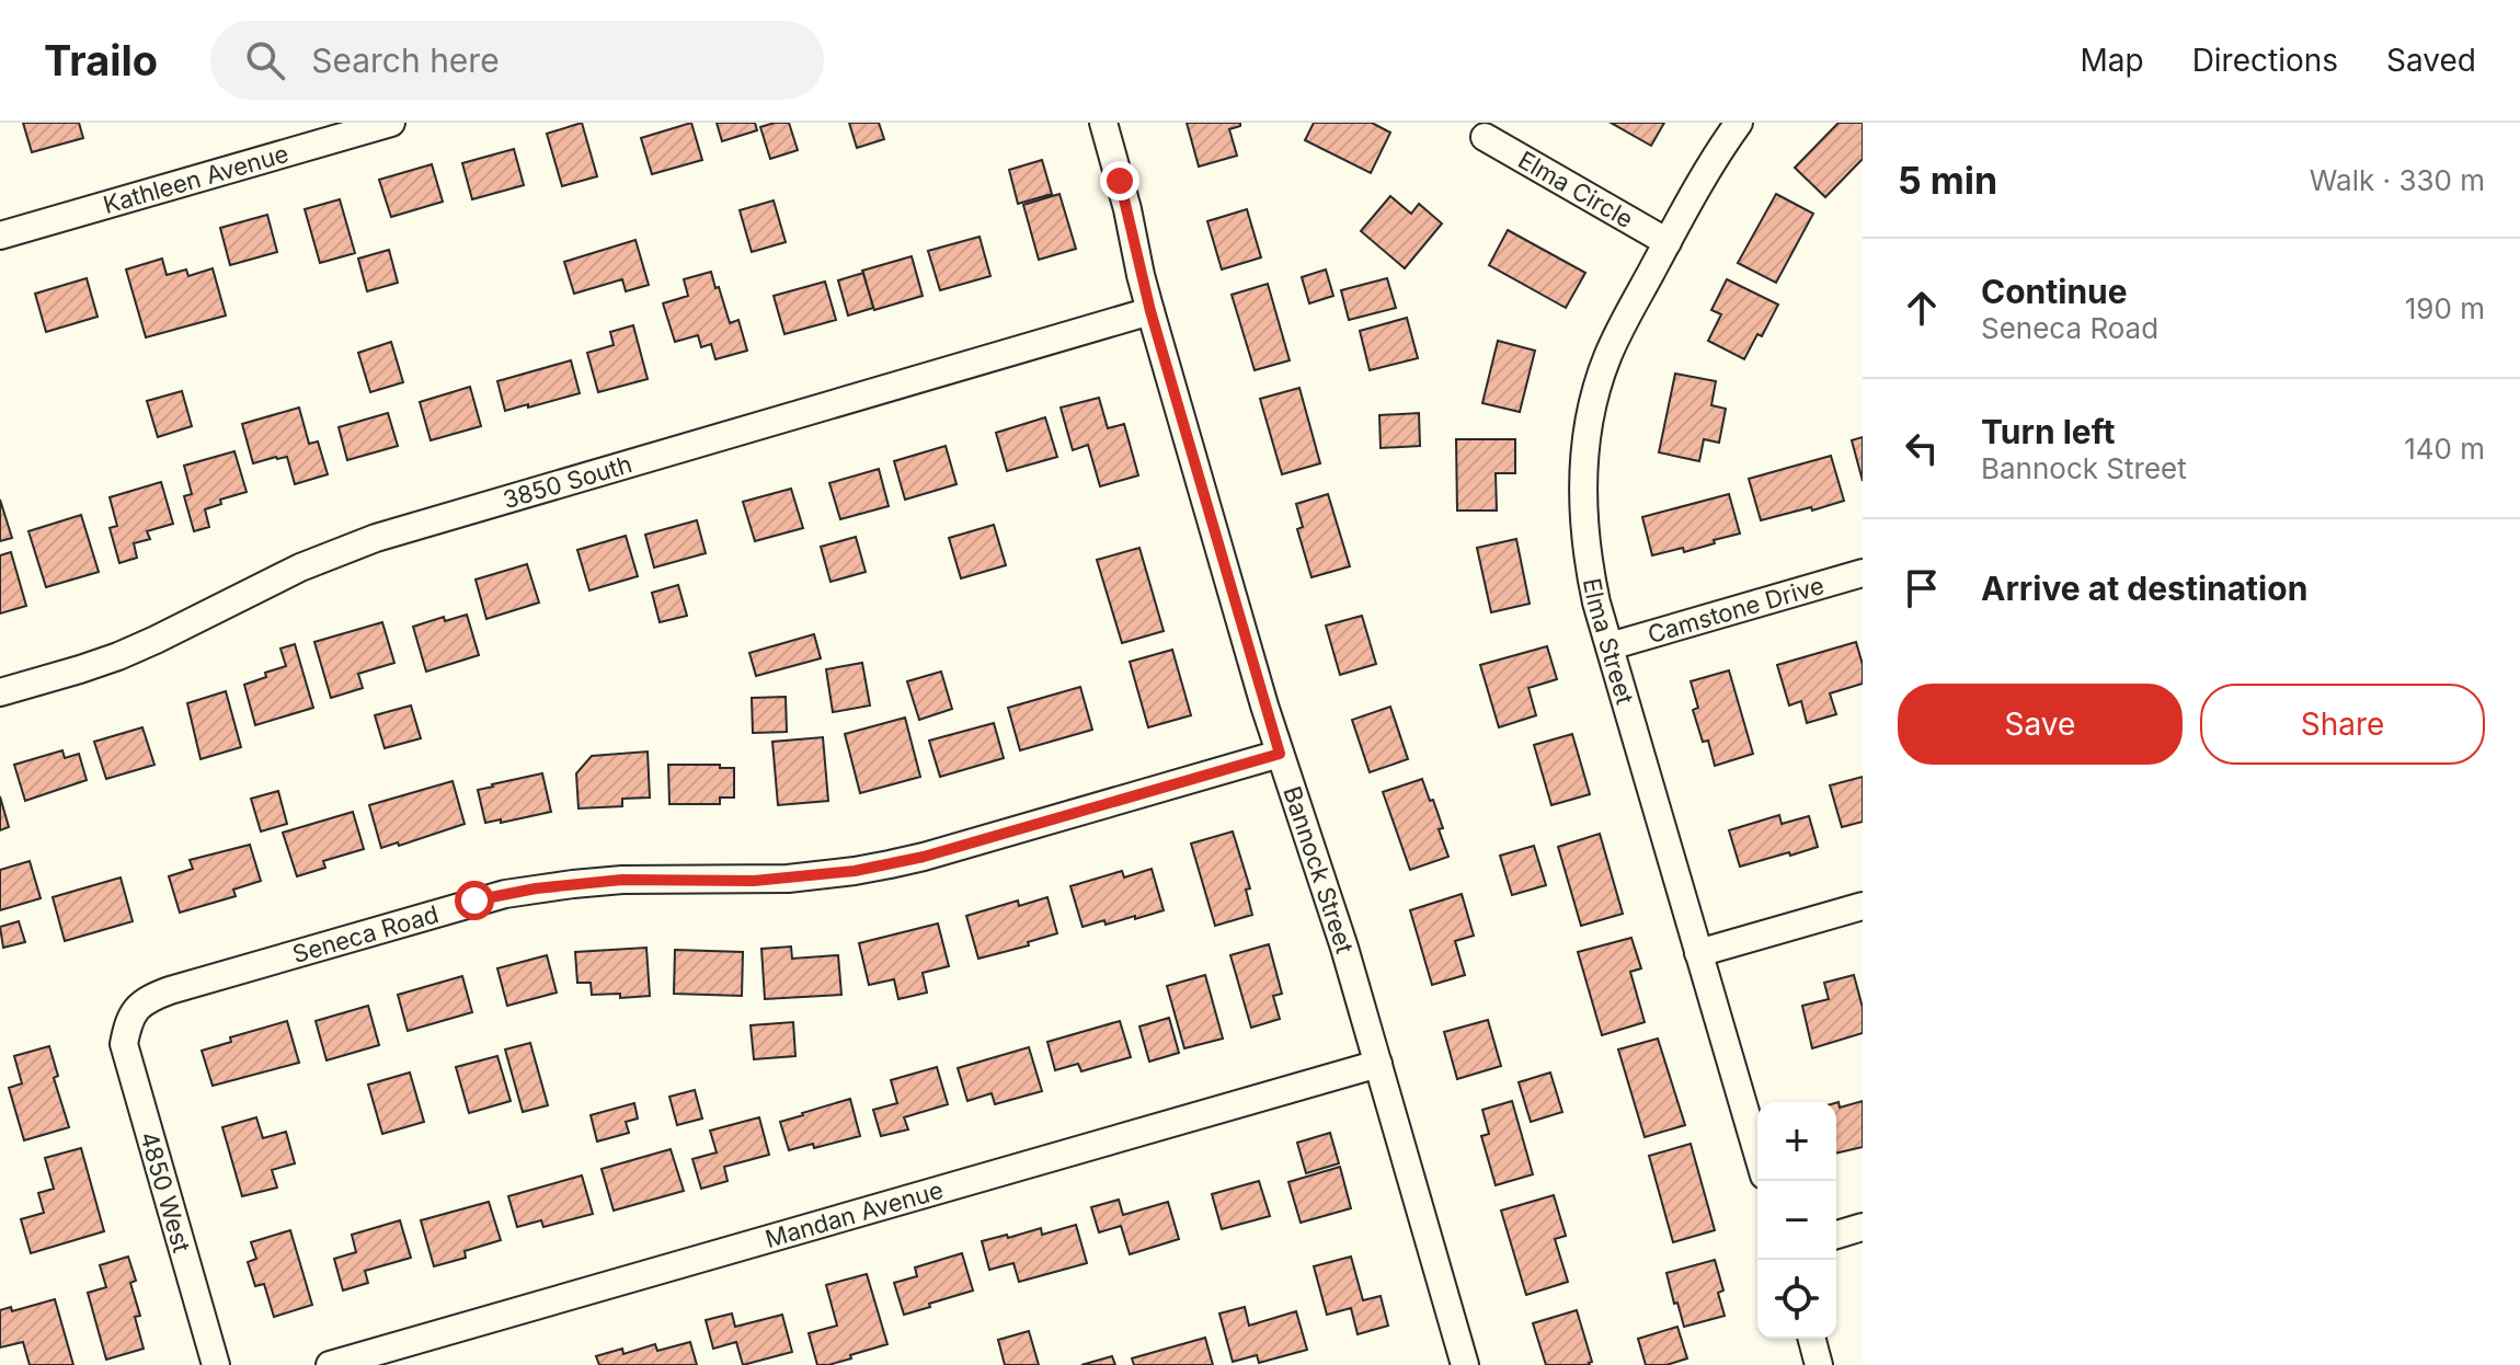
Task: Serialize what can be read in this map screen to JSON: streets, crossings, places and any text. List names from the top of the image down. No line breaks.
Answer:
{"streets":{"street":["Kathleen Avenue","Elma Circle","3850 South","Camstone Drive","Elma Street","Bannock Street","Seneca Road","4850 West","Mandan Avenue"]},"crossings":[["Elma Circle","Elma Street"],["3850 South","Bannock Street"],["Camstone Drive","Elma Street"],["Bannock Street","Seneca Road"],["Bannock Street","Mandan Avenue"],["Seneca Road","4850 West"]],"page":{"header":"Trailo","search":"Search here","nav":["Map","Directions","Saved"],"heading":["5 min","Walk · 330 m"],"list":[["Continue","Seneca Road","190 m"],["Turn left","Bannock Street","140 m"],"Arrive at destination"],"buttons":["Save","Share"],"map_buttons":["+","−"]}}
